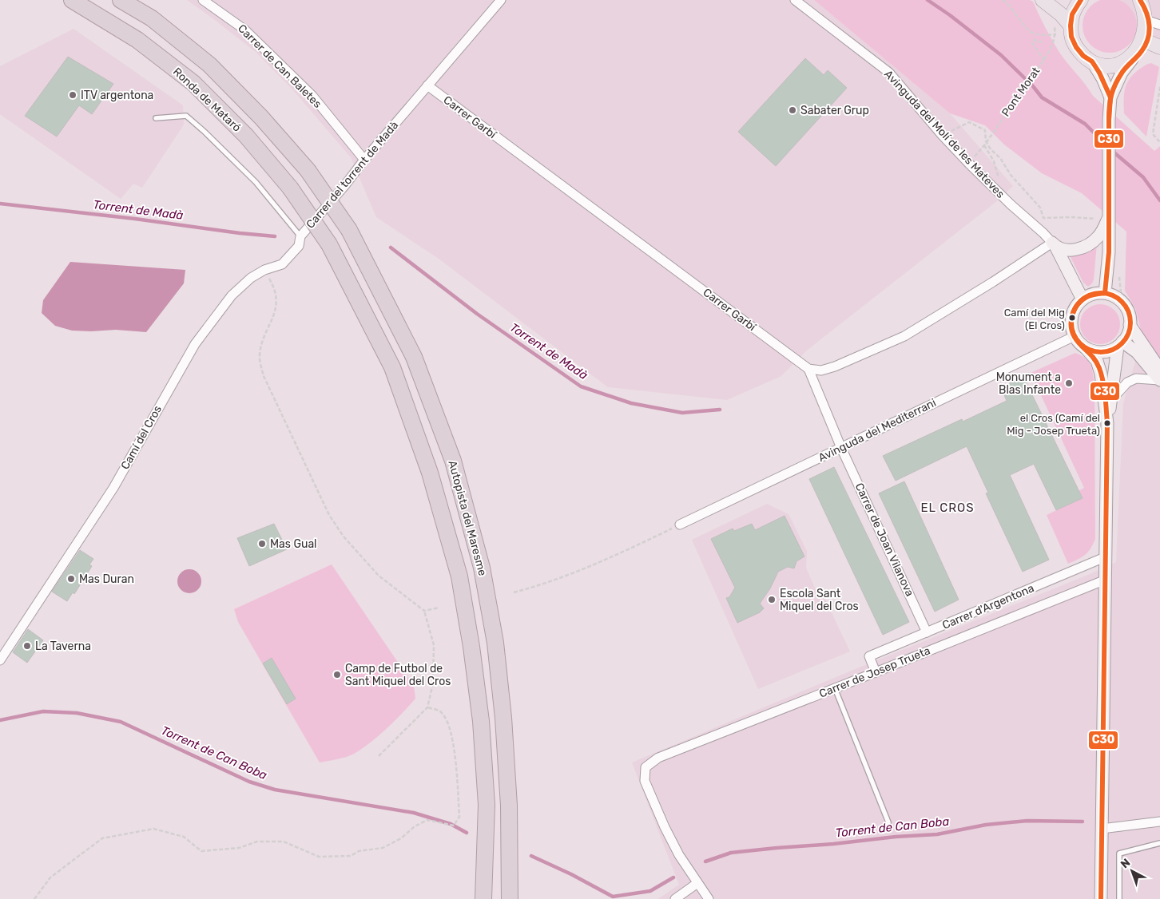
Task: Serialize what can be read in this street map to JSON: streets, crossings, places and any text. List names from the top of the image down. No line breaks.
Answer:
{"streets":{"highway":["Ronda de Mataró","Autopista del Maresme"],"street":["Carrer de Can Baletes","Carrer Garbí","Avinguda del Molí de les Mateves","Carrer del torrent de Madà","Avinguda del Mediterrani","Camí del Cros","Carrer de Joan Vilanova","Carrer d'Argentona","Carrer de Josep Trueta"],"path":["Pont Morat"]},"crossings":[["Carrer de Can Baletes","Carrer del torrent de Madà"],["Pont Morat","Avinguda del Molí de les Mateves"],["Ronda de Mataró","Autopista del Maresme"],["Carrer Garbí","Carrer del torrent de Madà"],["Carrer Garbí","Carrer de Joan Vilanova"],["Carrer del torrent de Madà","Camí del Cros"],["Avinguda del Mediterrani","Carrer de Joan Vilanova"],["Carrer de Joan Vilanova","Carrer d'Argentona"],["Carrer d'Argentona","Carrer de Josep Trueta"]],"districts":["EL CROS"],"water":["Torrent de Madà","Torrent de Can Boba"],"places":["ITV argentona","Sabater Grup","Camí del Mig (El Cros)","Monument a Blas Infante","el Cros (Camí del Mig - Josep Trueta)","Mas Gual","Mas Duran","Escola Sant Miquel del Cros","La Taverna","Camp de Futbol de Sant Miquel del Cros"],"lines":["transit line C30"],"north":"top left"}
